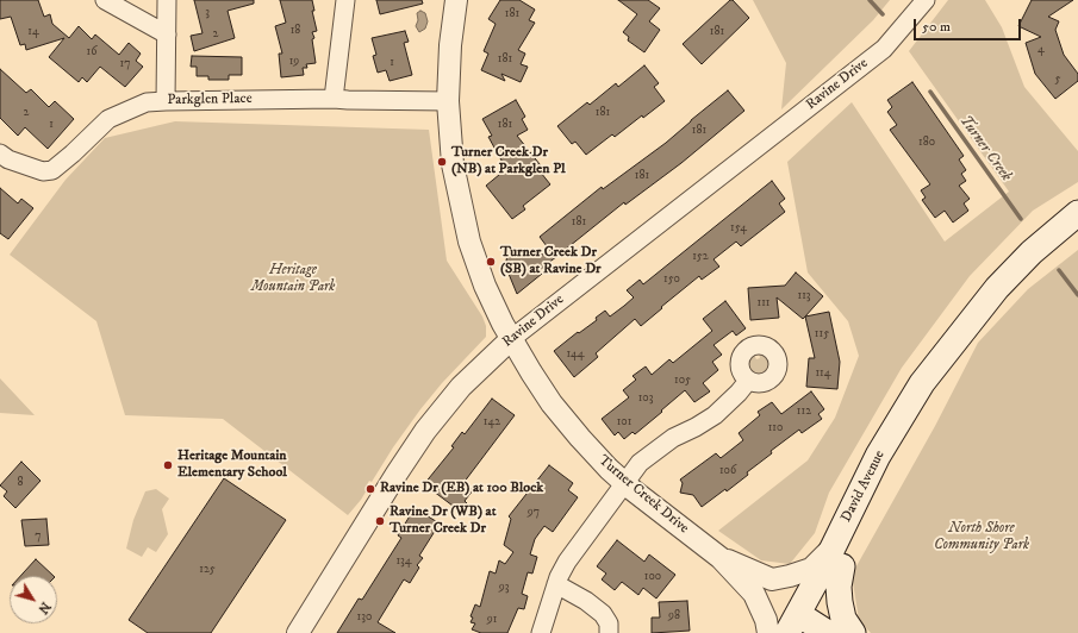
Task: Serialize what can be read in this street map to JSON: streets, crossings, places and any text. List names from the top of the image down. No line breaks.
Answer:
{"streets":{"main road":["David Avenue"],"street":["Ravine Drive","Parkglen Place","Turner Creek Drive"]},"crossings":[["Ravine Drive","Turner Creek Drive"],["Parkglen Place","Turner Creek Drive"]],"water":["Turner Creek"],"parks":["Heritage Mountain Park","North Shore Community Park"],"places":["Turner Creek Dr (NB) at Parkglen Pl","Turner Creek Dr (SB) at Ravine Dr","Heritage Mountain Elementary School","Ravine Dr (EB) at 100 Block","Ravine Dr (WB) at Turner Creek Dr"],"house_numbers":["3","181","18","14","181","2","4","16","181","19","1","17","5","2","181","1","181","181","180","181","181","154","152","150","113","111","115","144","114","105","103","112","142","101","110","106","8","97","7","134","125","100","93","98","130","91"],"scale_bar":"50 m","north":"bottom right"}
